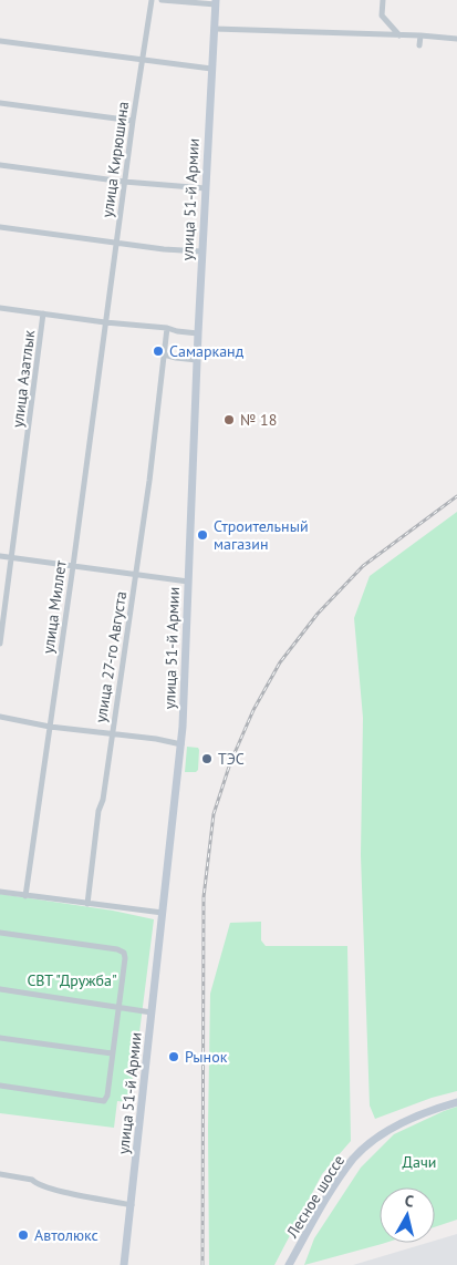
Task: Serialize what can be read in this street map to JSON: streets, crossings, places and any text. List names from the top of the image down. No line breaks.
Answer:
{"streets":{"main road":["улица 51-й Армии","Лесное шоссе"],"street":["улица Кирюшина","улица Азатлык","улица Миллет","улица 27-го Августа"]},"crossings":[["улица Кирюшина","улица Миллет"]],"parks":["СВТ \"Дружба\"","Дачи"],"places":["Самарканд","№ 18","Строительный магазин","ТЭС","Рынок","Автолюкс"],"north":"top"}
